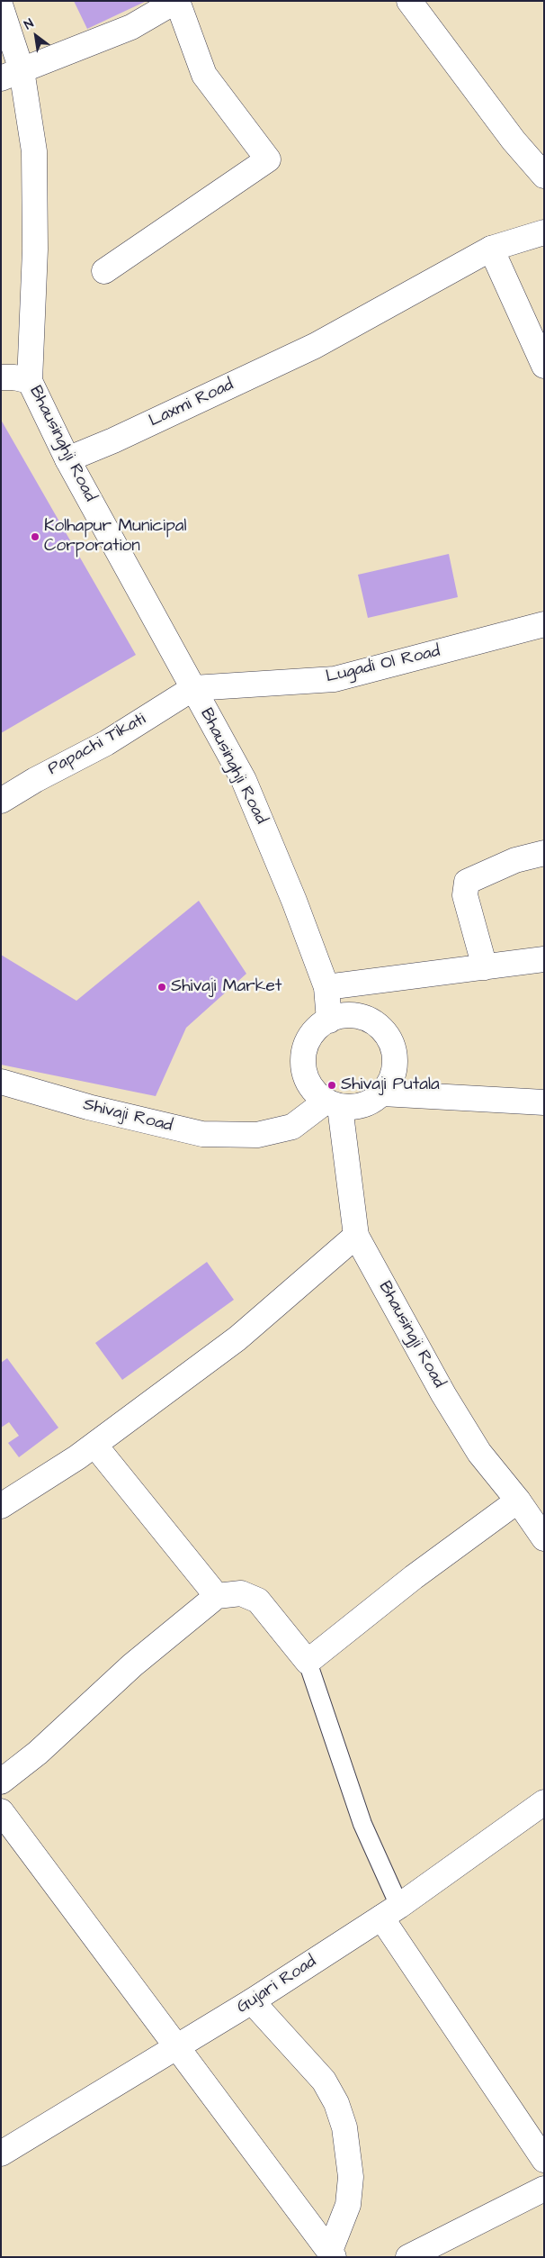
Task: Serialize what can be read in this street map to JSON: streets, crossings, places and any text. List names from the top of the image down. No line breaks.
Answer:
{"streets":{"main road":["Laxmi Road","Bhausinghji Road","Lugadi Ol Road","Papachi Tikati","Shivaji Road","Bhausingji Road","Gujari Road"]},"crossings":[["Laxmi Road","Bhausinghji Road"],["Bhausinghji Road","Lugadi Ol Road"],["Bhausinghji Road","Papachi Tikati"],["Bhausinghji Road","Shivaji Road"],["Bhausinghji Road","Bhausingji Road"],["Lugadi Ol Road","Papachi Tikati"],["Shivaji Road","Bhausingji Road"]],"places":["Kolhapur Municipal Corporation","Shivaji Market","Shivaji Putala"],"north":"top left"}
